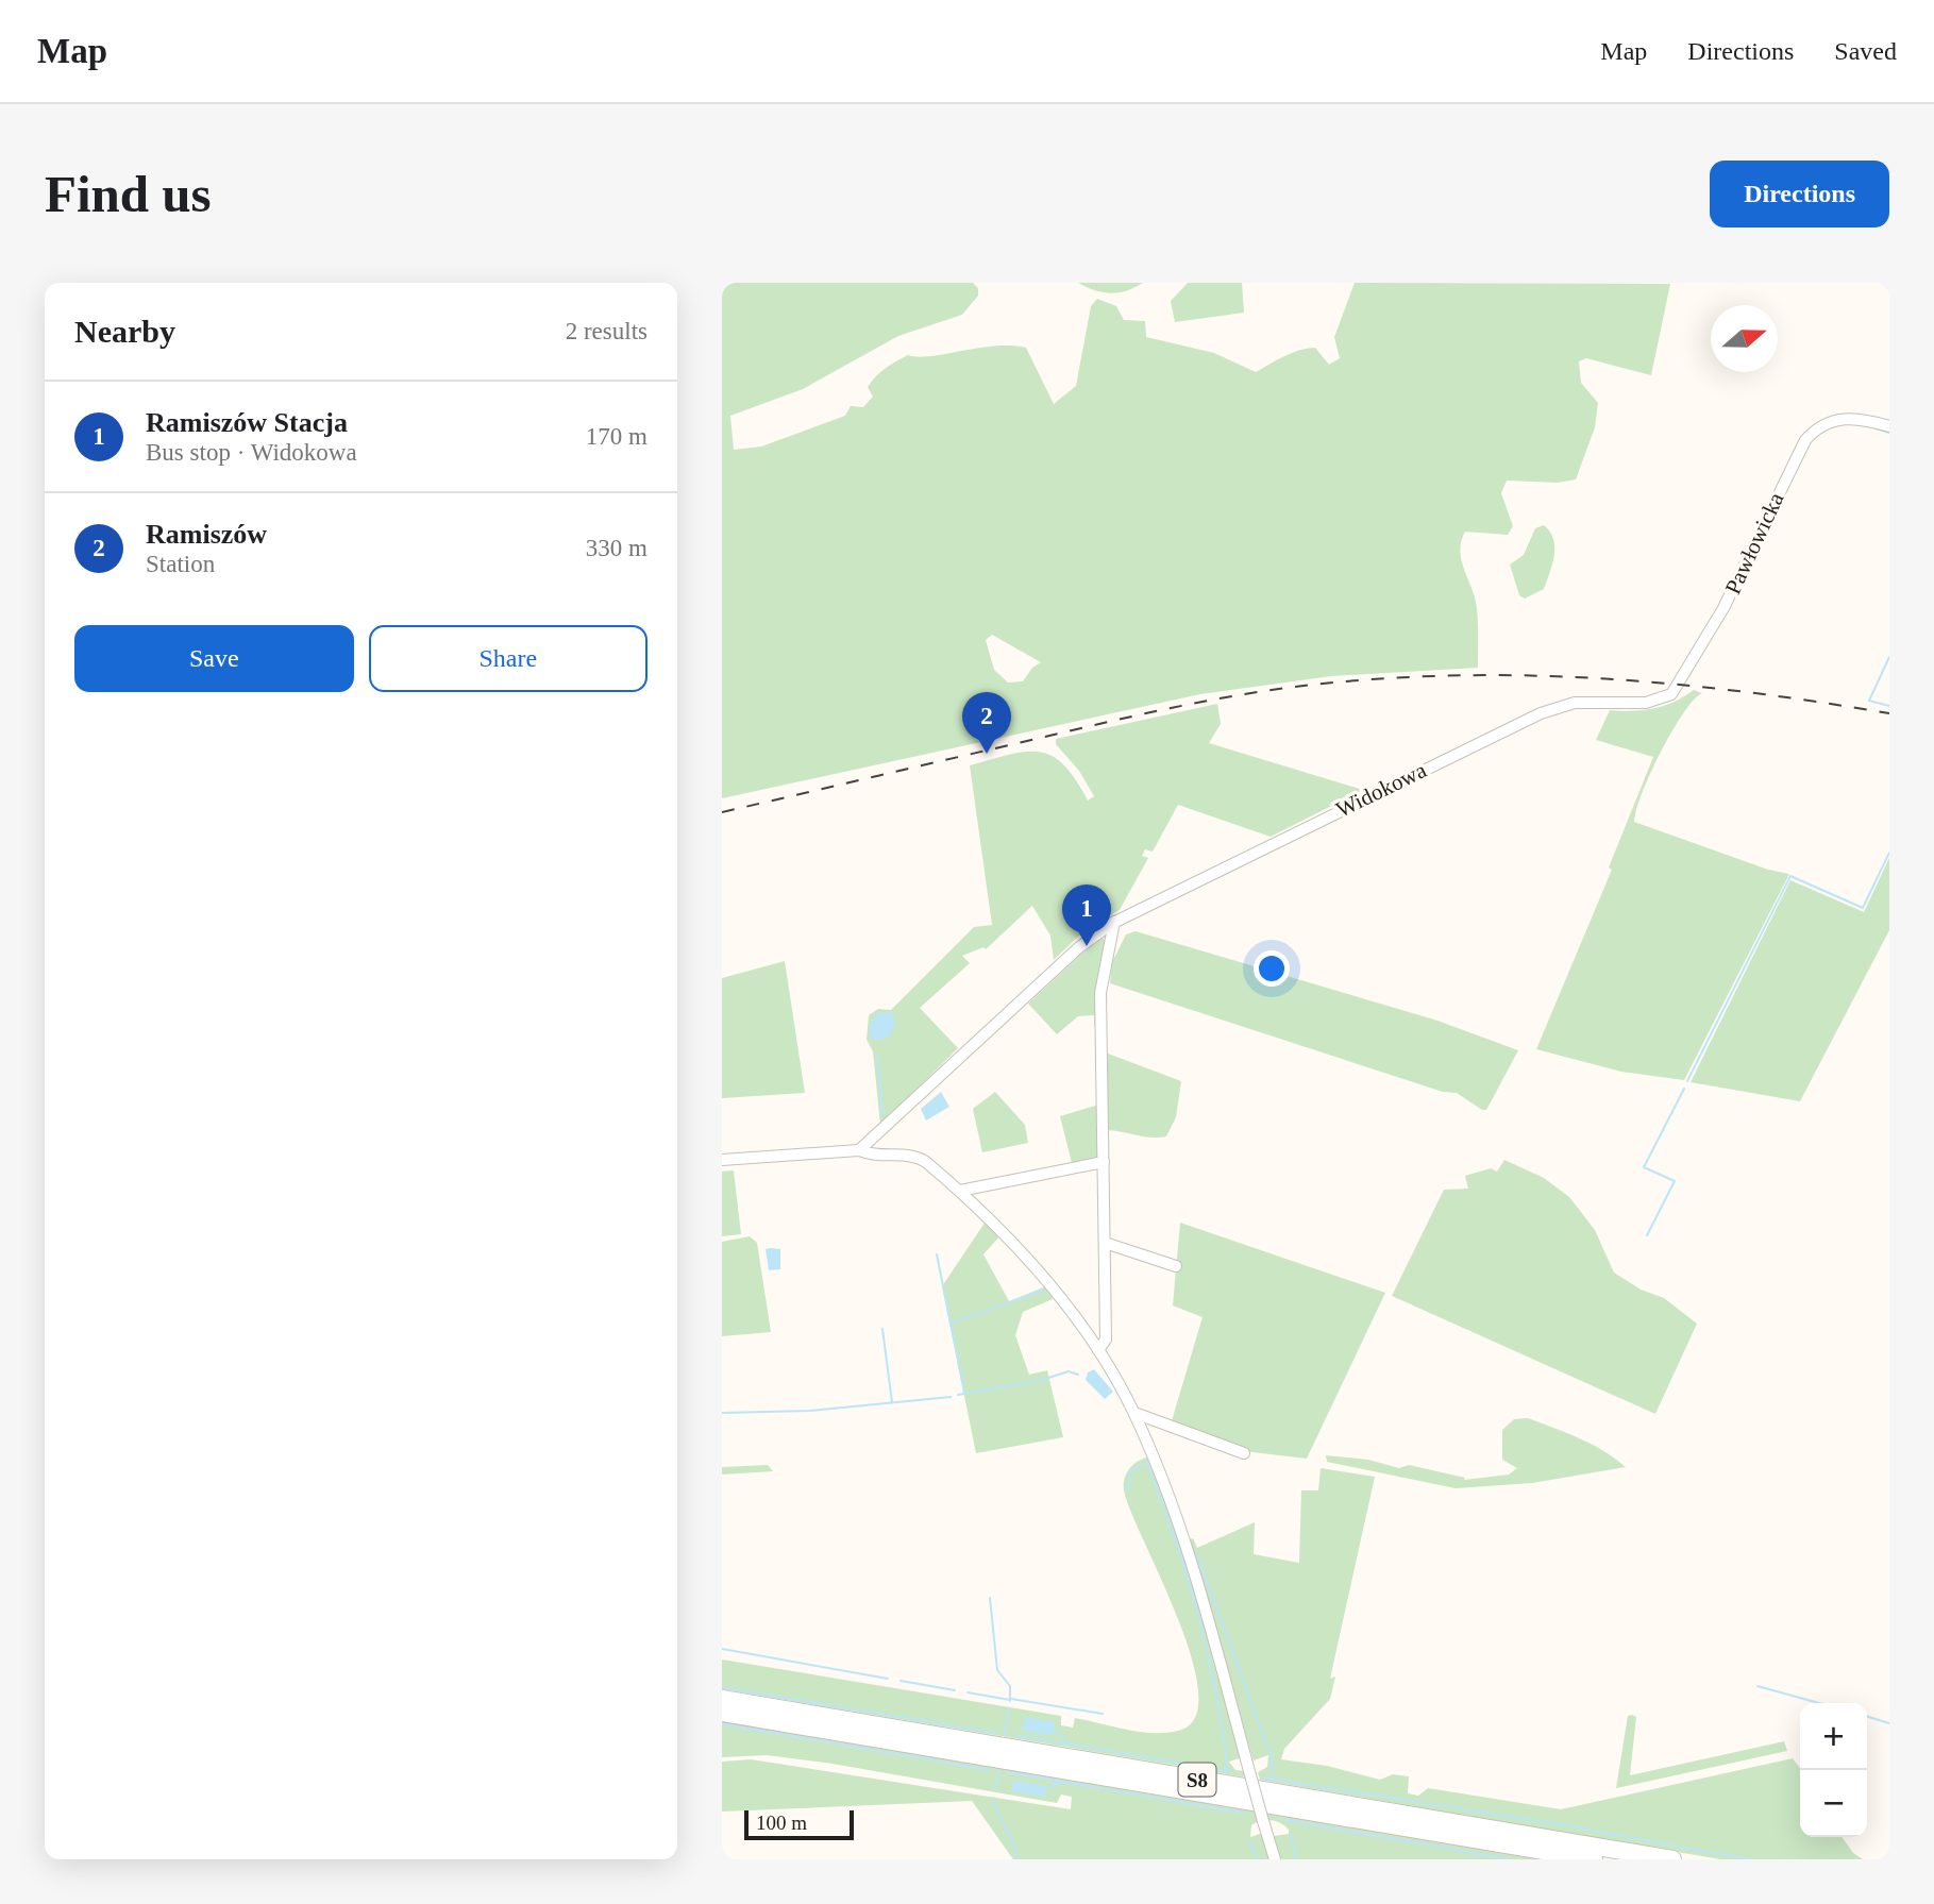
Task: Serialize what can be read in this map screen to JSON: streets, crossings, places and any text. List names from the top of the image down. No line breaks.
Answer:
{"streets":{"highway":["S8"],"street":["Pawłowicka","Widokowa"]},"crossings":[["Pawłowicka","Widokowa"]],"scale_bar":"100 m","north":"right","page":{"header":"Map","nav":["Map","Directions","Saved"],"buttons":["Directions",["Save","Share"]],"title":"Find us","heading":["Nearby","2 results"],"list":[{"mark":"1","name":"Ramiszów Stacja","note":"Bus stop · Widokowa","value":"170 m"},{"mark":"2","name":"Ramiszów","note":"Station","value":"330 m"}],"pins":["2","1"],"map_buttons":["+","−"],"scale":"100 m"}}
